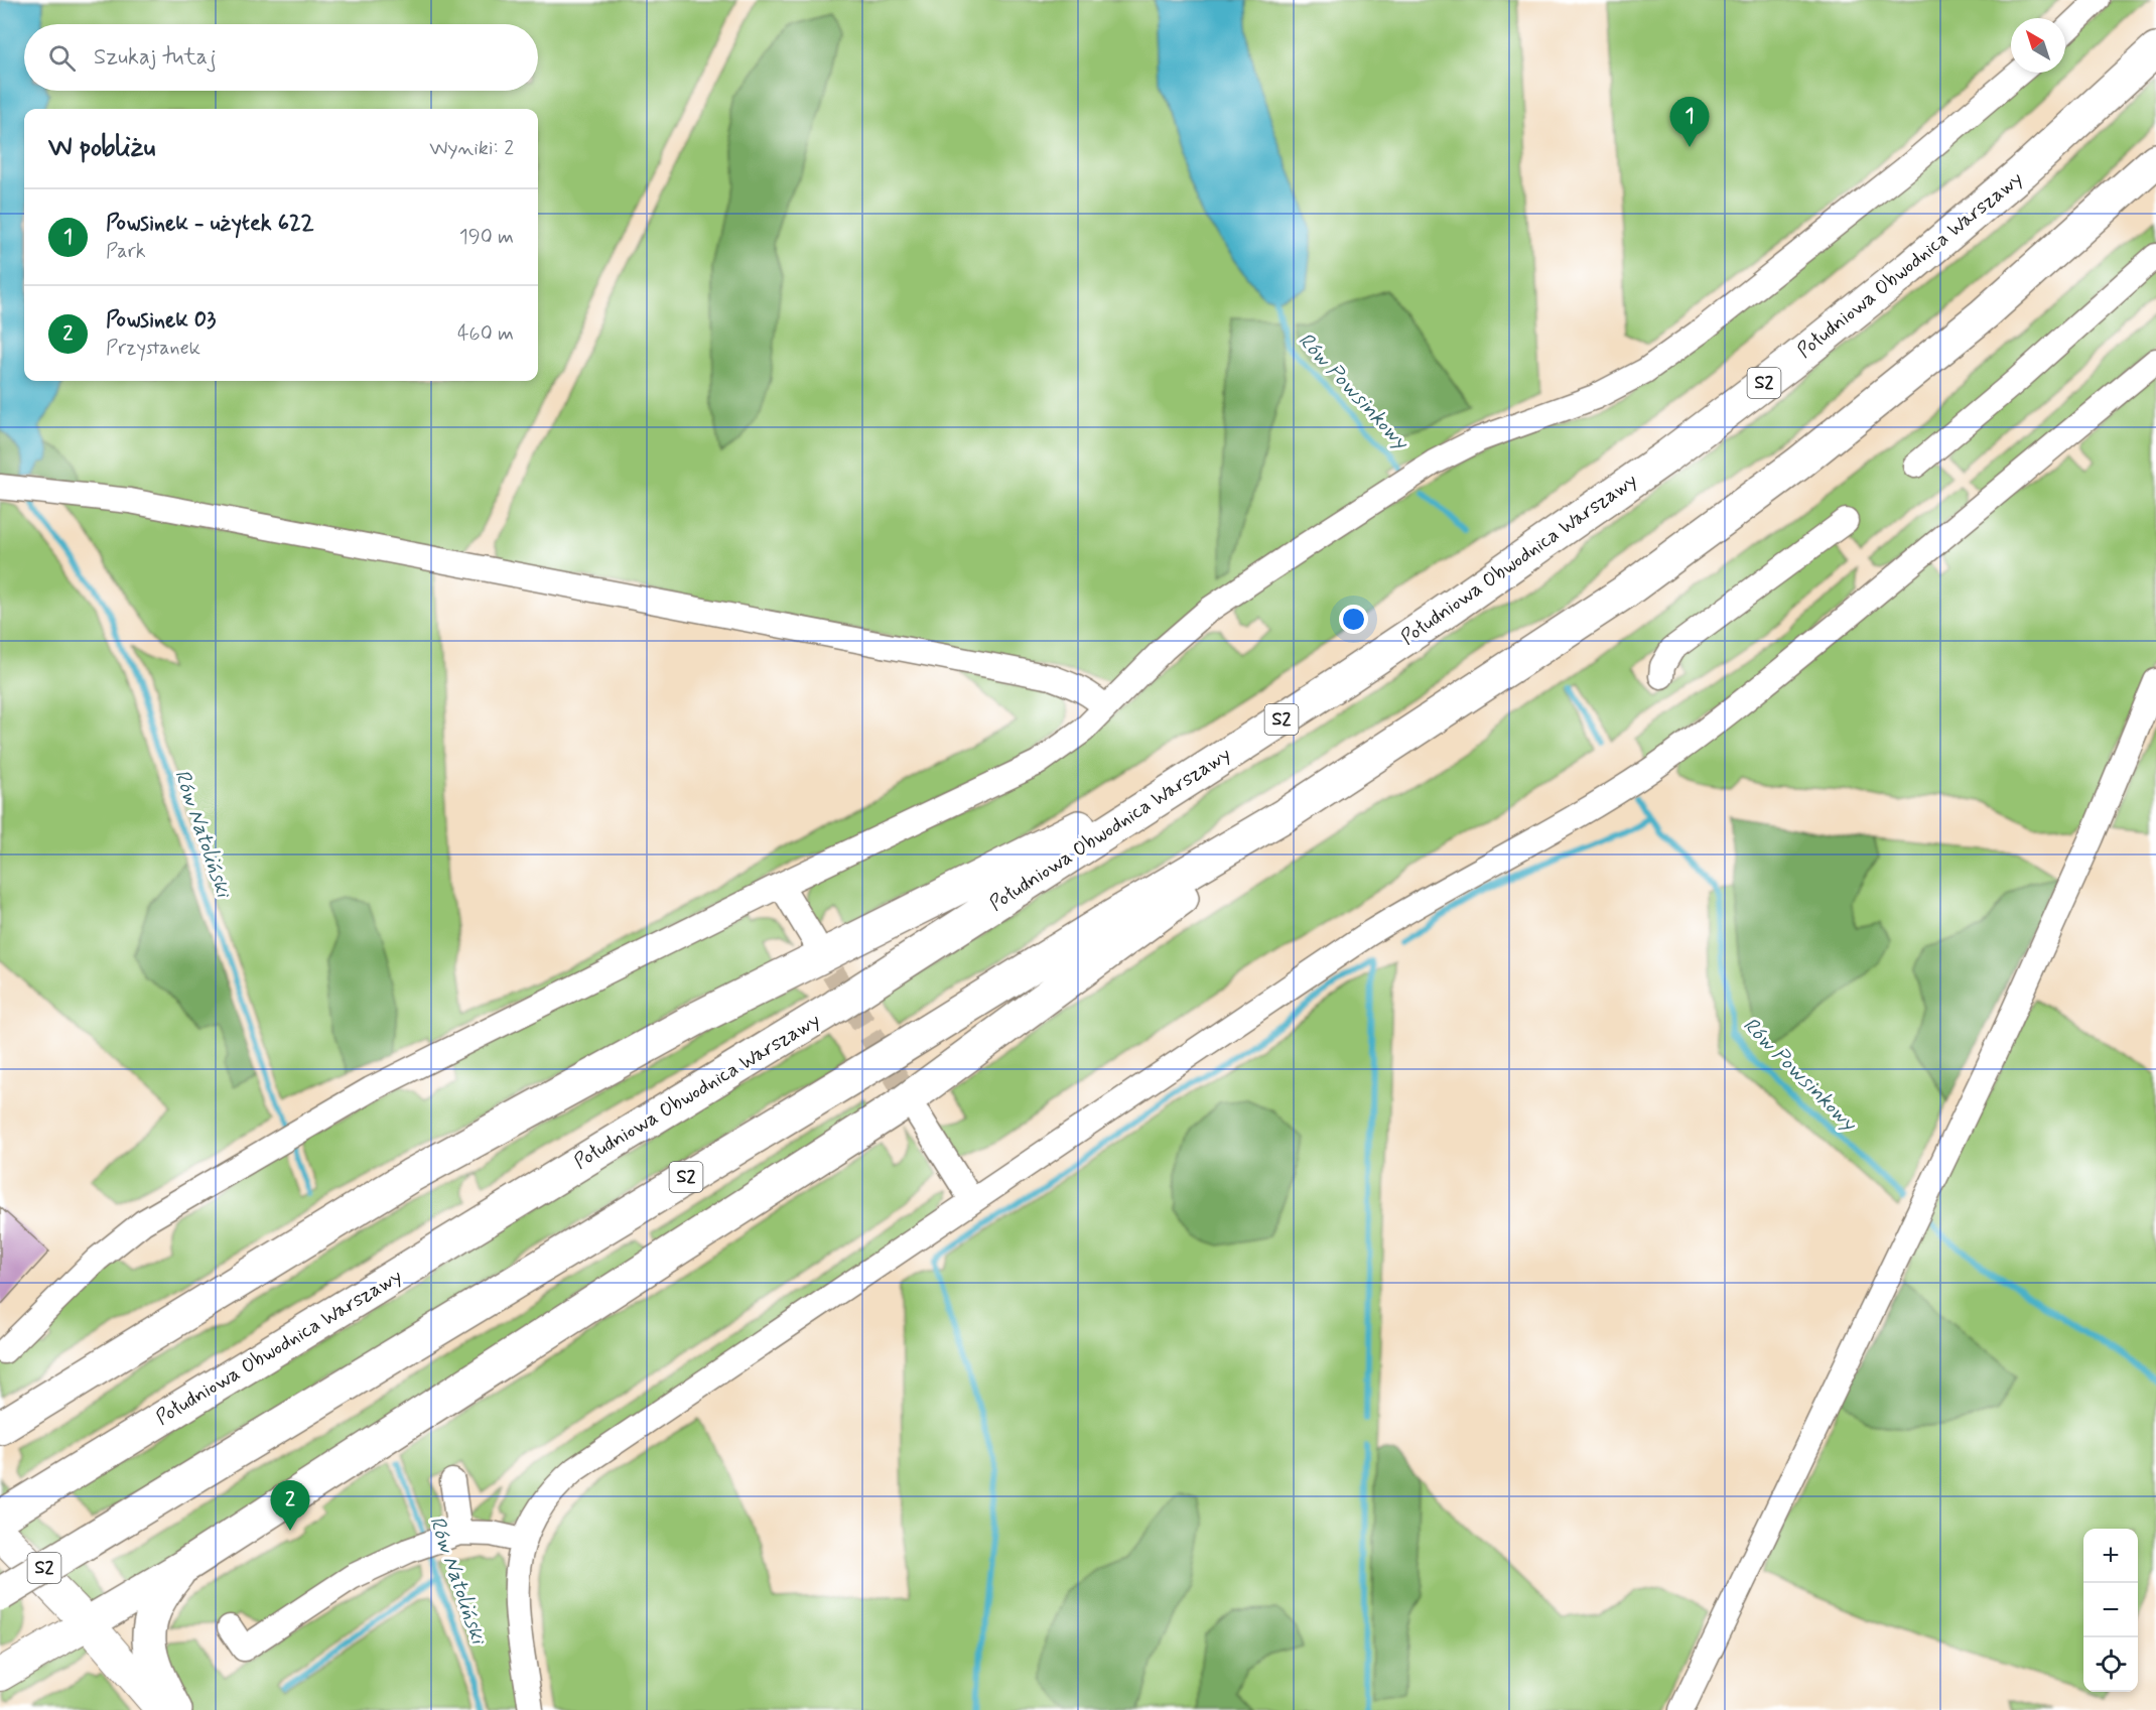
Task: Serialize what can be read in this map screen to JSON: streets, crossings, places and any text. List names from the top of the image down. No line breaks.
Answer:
{"streets":{"highway":["Południowa Obwodnica Warszawy","S2"]},"water":["Rów Powsinkowy","Rów Natoliński"],"north":"top left","page":{"search":"Szukaj tutaj","pins":["1","2"],"heading":["W pobliżu","Wyniki: 2"],"list":[{"mark":"1","name":"Powsinek - użytek 622","note":"Park","value":"190 m"},{"mark":"2","name":"Powsinek 03","note":"Przystanek","value":"460 m"}],"map_buttons":["+","−"]}}
